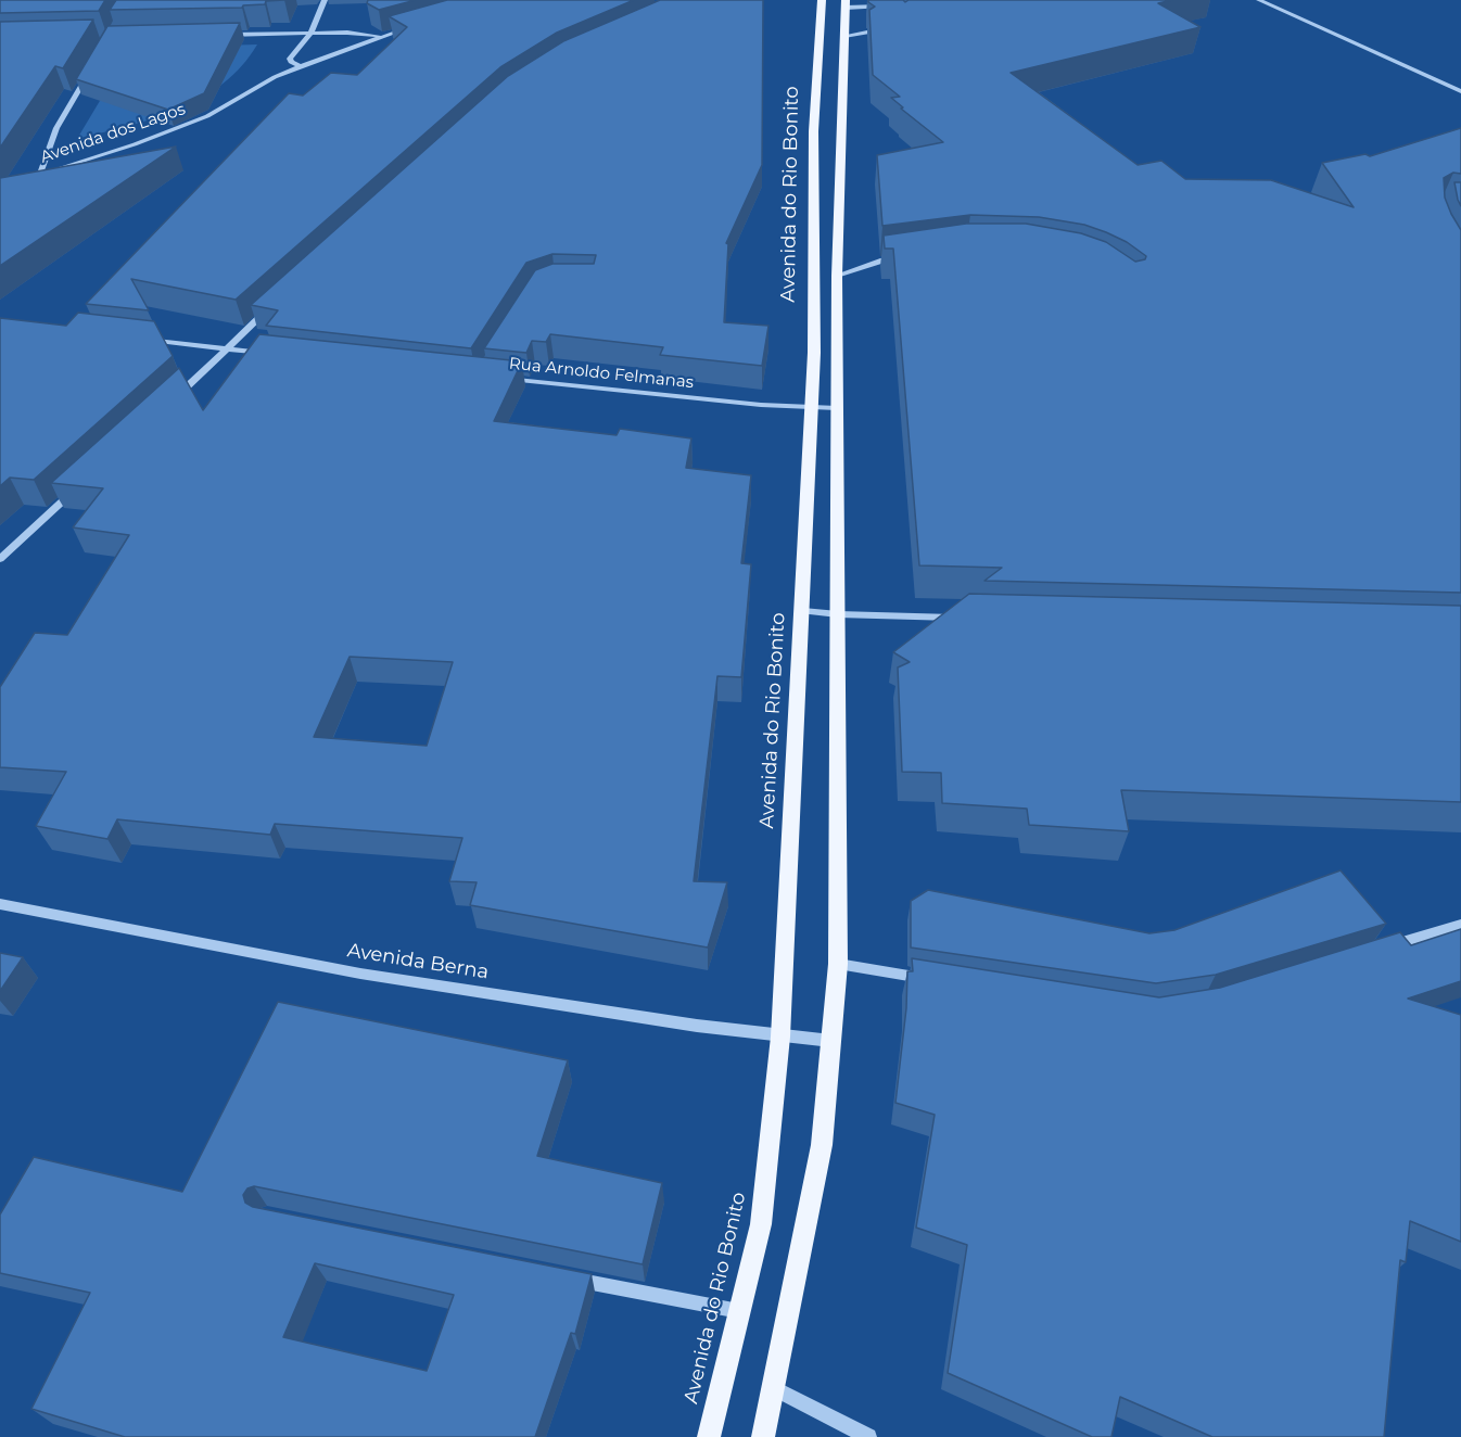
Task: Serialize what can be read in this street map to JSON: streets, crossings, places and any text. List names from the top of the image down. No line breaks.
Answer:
{"streets":{"main road":["Avenida do Rio Bonito"],"street":["Avenida dos Lagos","Rua Arnoldo Felmanas","Avenida Berna"]},"crossings":[["Avenida do Rio Bonito","Rua Arnoldo Felmanas"],["Avenida do Rio Bonito","Avenida Berna"]]}
